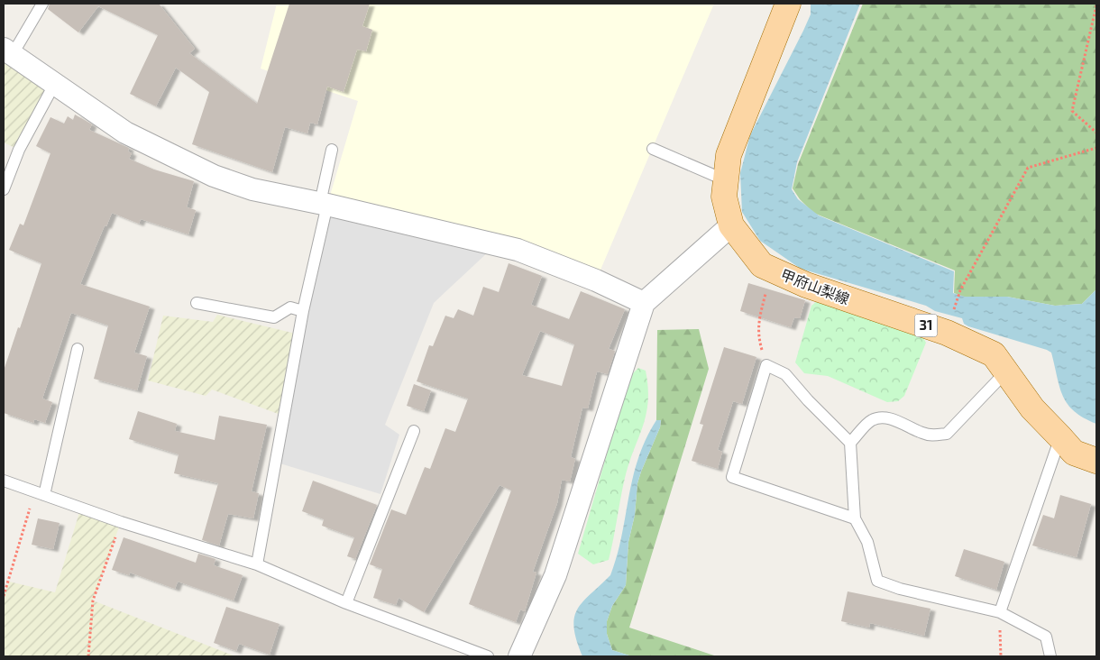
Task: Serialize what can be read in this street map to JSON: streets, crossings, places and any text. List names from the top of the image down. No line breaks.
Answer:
{"streets":{"main road":["甲府山梨線","31"]}}
